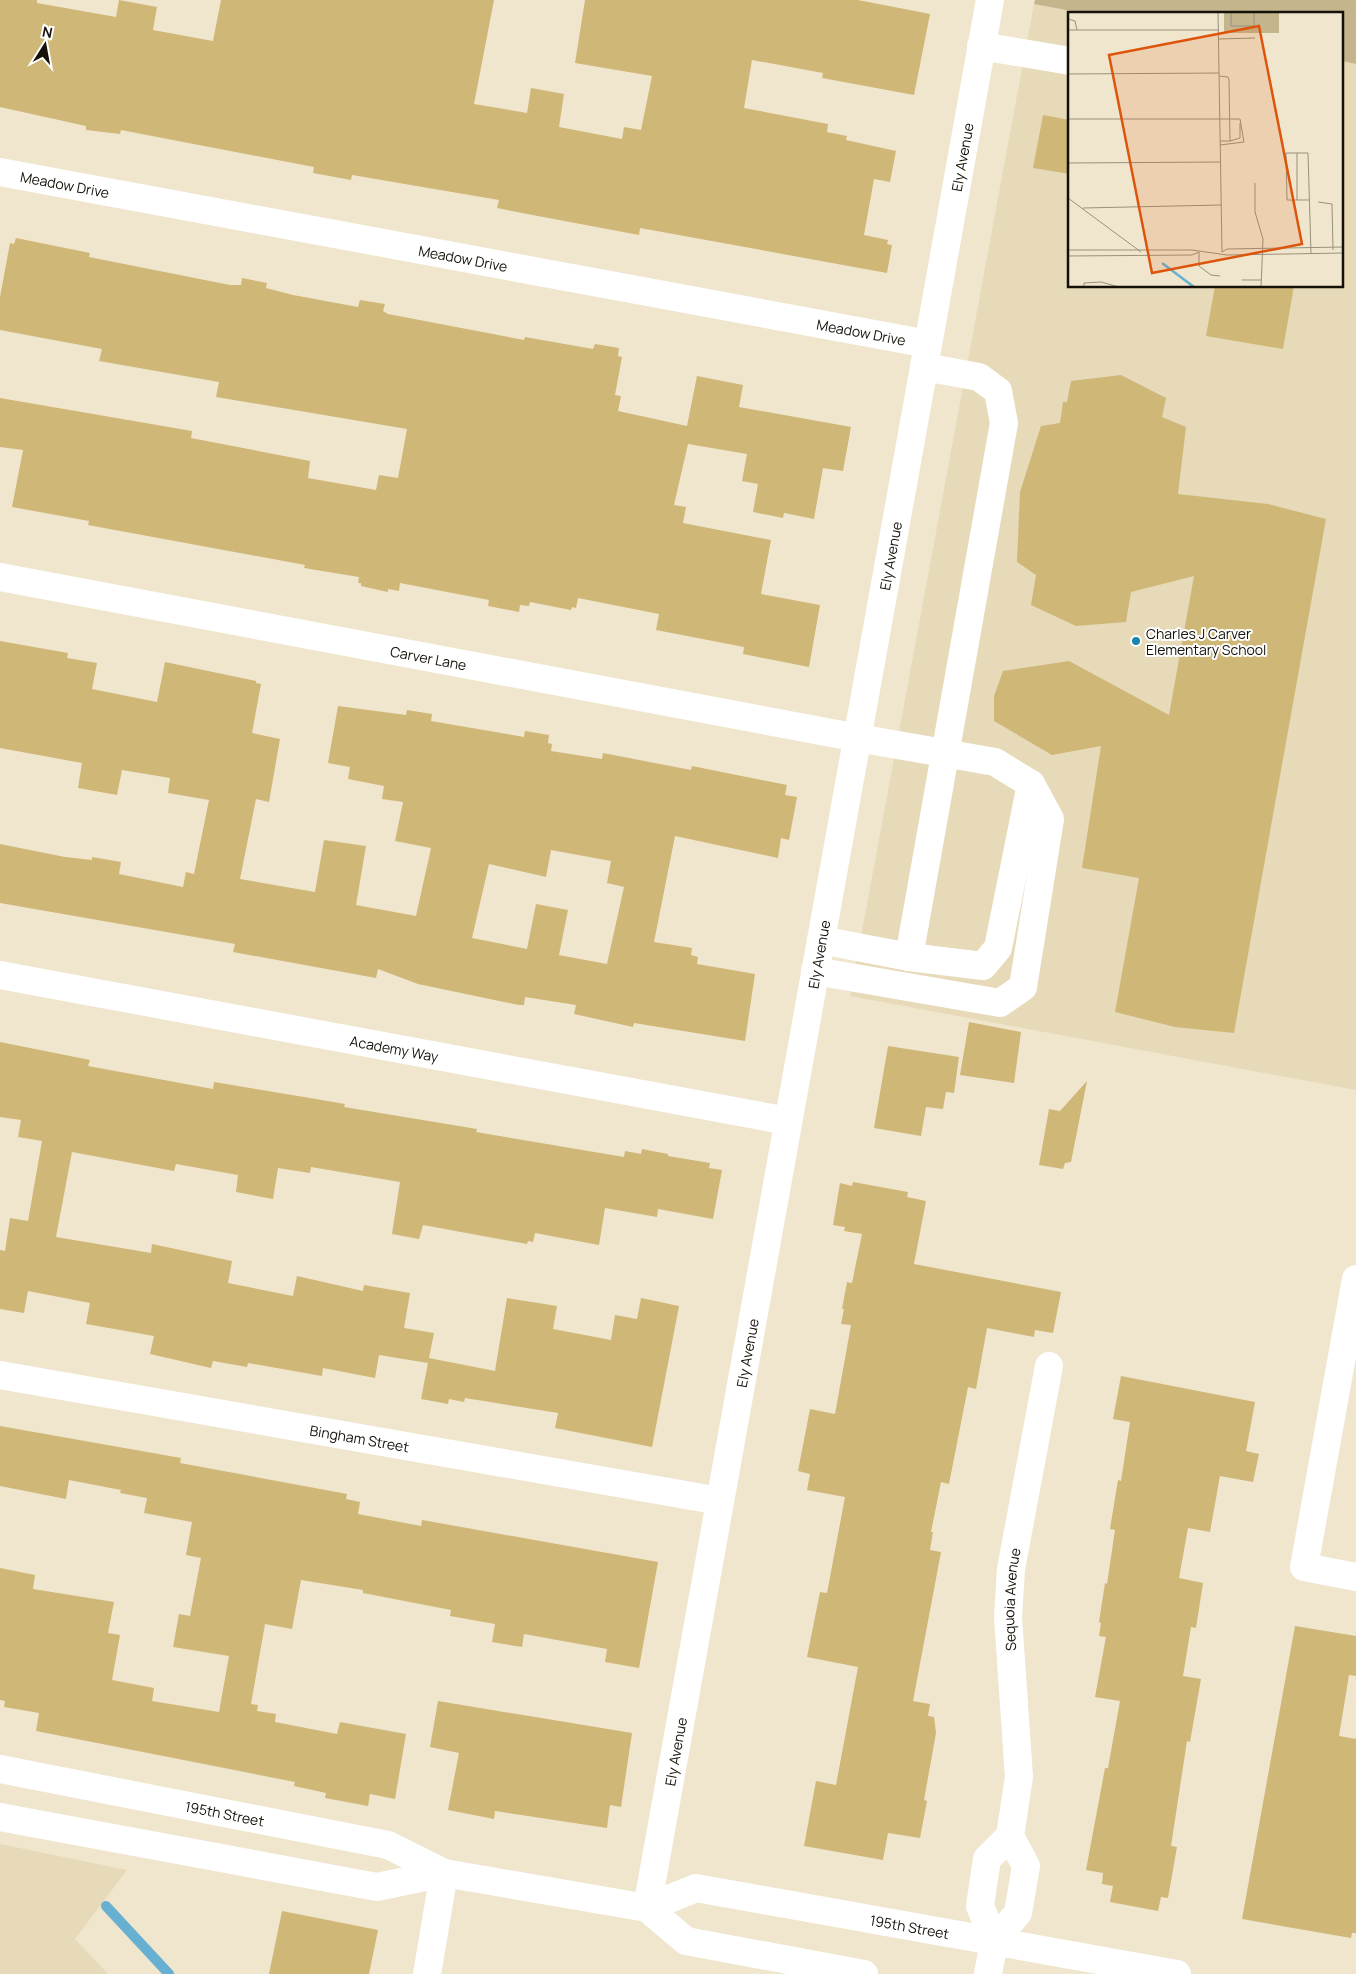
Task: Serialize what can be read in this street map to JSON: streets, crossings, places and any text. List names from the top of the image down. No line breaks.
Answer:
{"streets":{"street":["Ely Avenue","Meadow Drive","Carver Lane","Academy Way","Bingham Street","Sequoia Avenue","195th Street"]},"crossings":[["Ely Avenue","Meadow Drive"],["Ely Avenue","Carver Lane"],["Ely Avenue","Academy Way"],["Ely Avenue","Bingham Street"],["Ely Avenue","195th Street"],["Meadow Drive","Carver Lane"]],"places":["Charles J Carver Elementary School"],"north":"top"}
